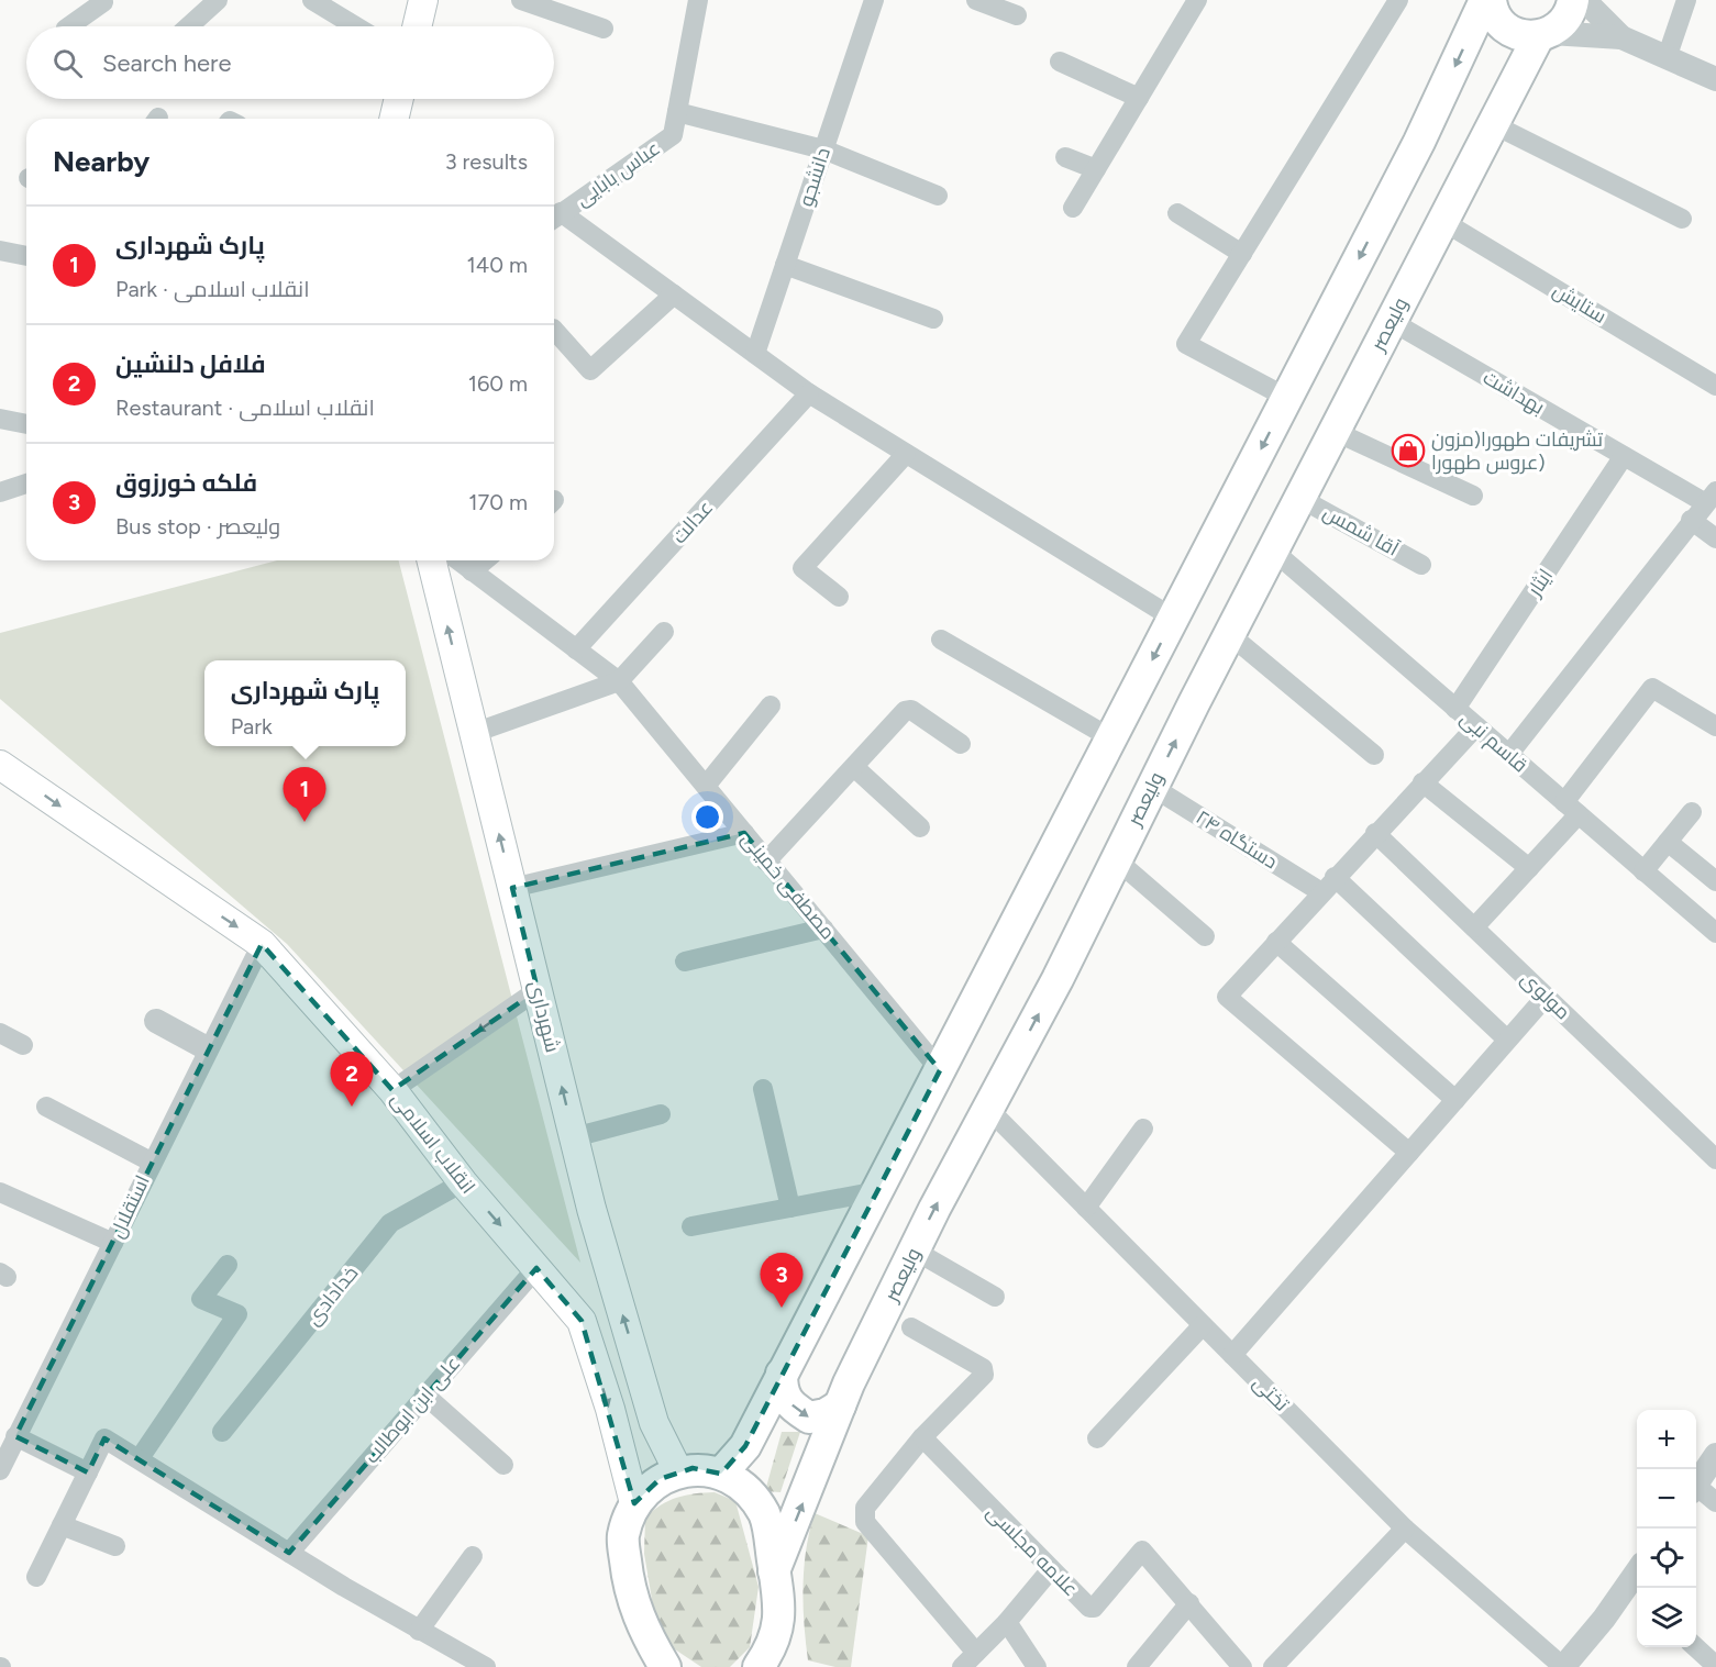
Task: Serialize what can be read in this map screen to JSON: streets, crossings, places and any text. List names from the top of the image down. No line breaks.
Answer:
{"streets":{"main road":["ولیعصر","شهرداری","انقلاب اسلامی"],"street":["عباس بابایی","دانشجو","ستایش","بهداشت","عدالت","آقا شمس","ایثار","قاسم نبی","۲۴ دستگاه","مصطفی خمینی","مولوی","استقلال","خدادادی","تختی","علی ابن ابوطالب","علامه مجلسی"]},"crossings":[["ستایش","ولیعصر"],["ولیعصر","بهداشت"],["ولیعصر","آقا شمس"],["ولیعصر","قاسم نبی"],["ولیعصر","۲۴ دستگاه"],["ولیعصر","تختی"],["بهداشت","ایثار"],["عدالت","مصطفی خمینی"],["ایثار","قاسم نبی"],["انقلاب اسلامی","استقلال"],["انقلاب اسلامی","خدادادی"],["انقلاب اسلامی","علی ابن ابوطالب"]],"one_way":["شهرداری","انقلاب اسلامی"],"places":{"shop":["تشریفات طهورا(مزون عروس طهورا)"]},"page":{"search":"Search here","heading":["Nearby","3 results"],"list":[{"mark":"1","name":"پارک شهرداری","note":"Park · انقلاب اسلامی","value":"140 m"},{"mark":"2","name":"فلافل دلنشین","note":"Restaurant · انقلاب اسلامی","value":"160 m"},{"mark":"3","name":"فلکه خورزوق","note":"Bus stop · ولیعصر","value":"170 m"}],"popup":["پارک شهرداری","Park"],"pins":["1","2","3"],"map_buttons":["+","−"]}}
